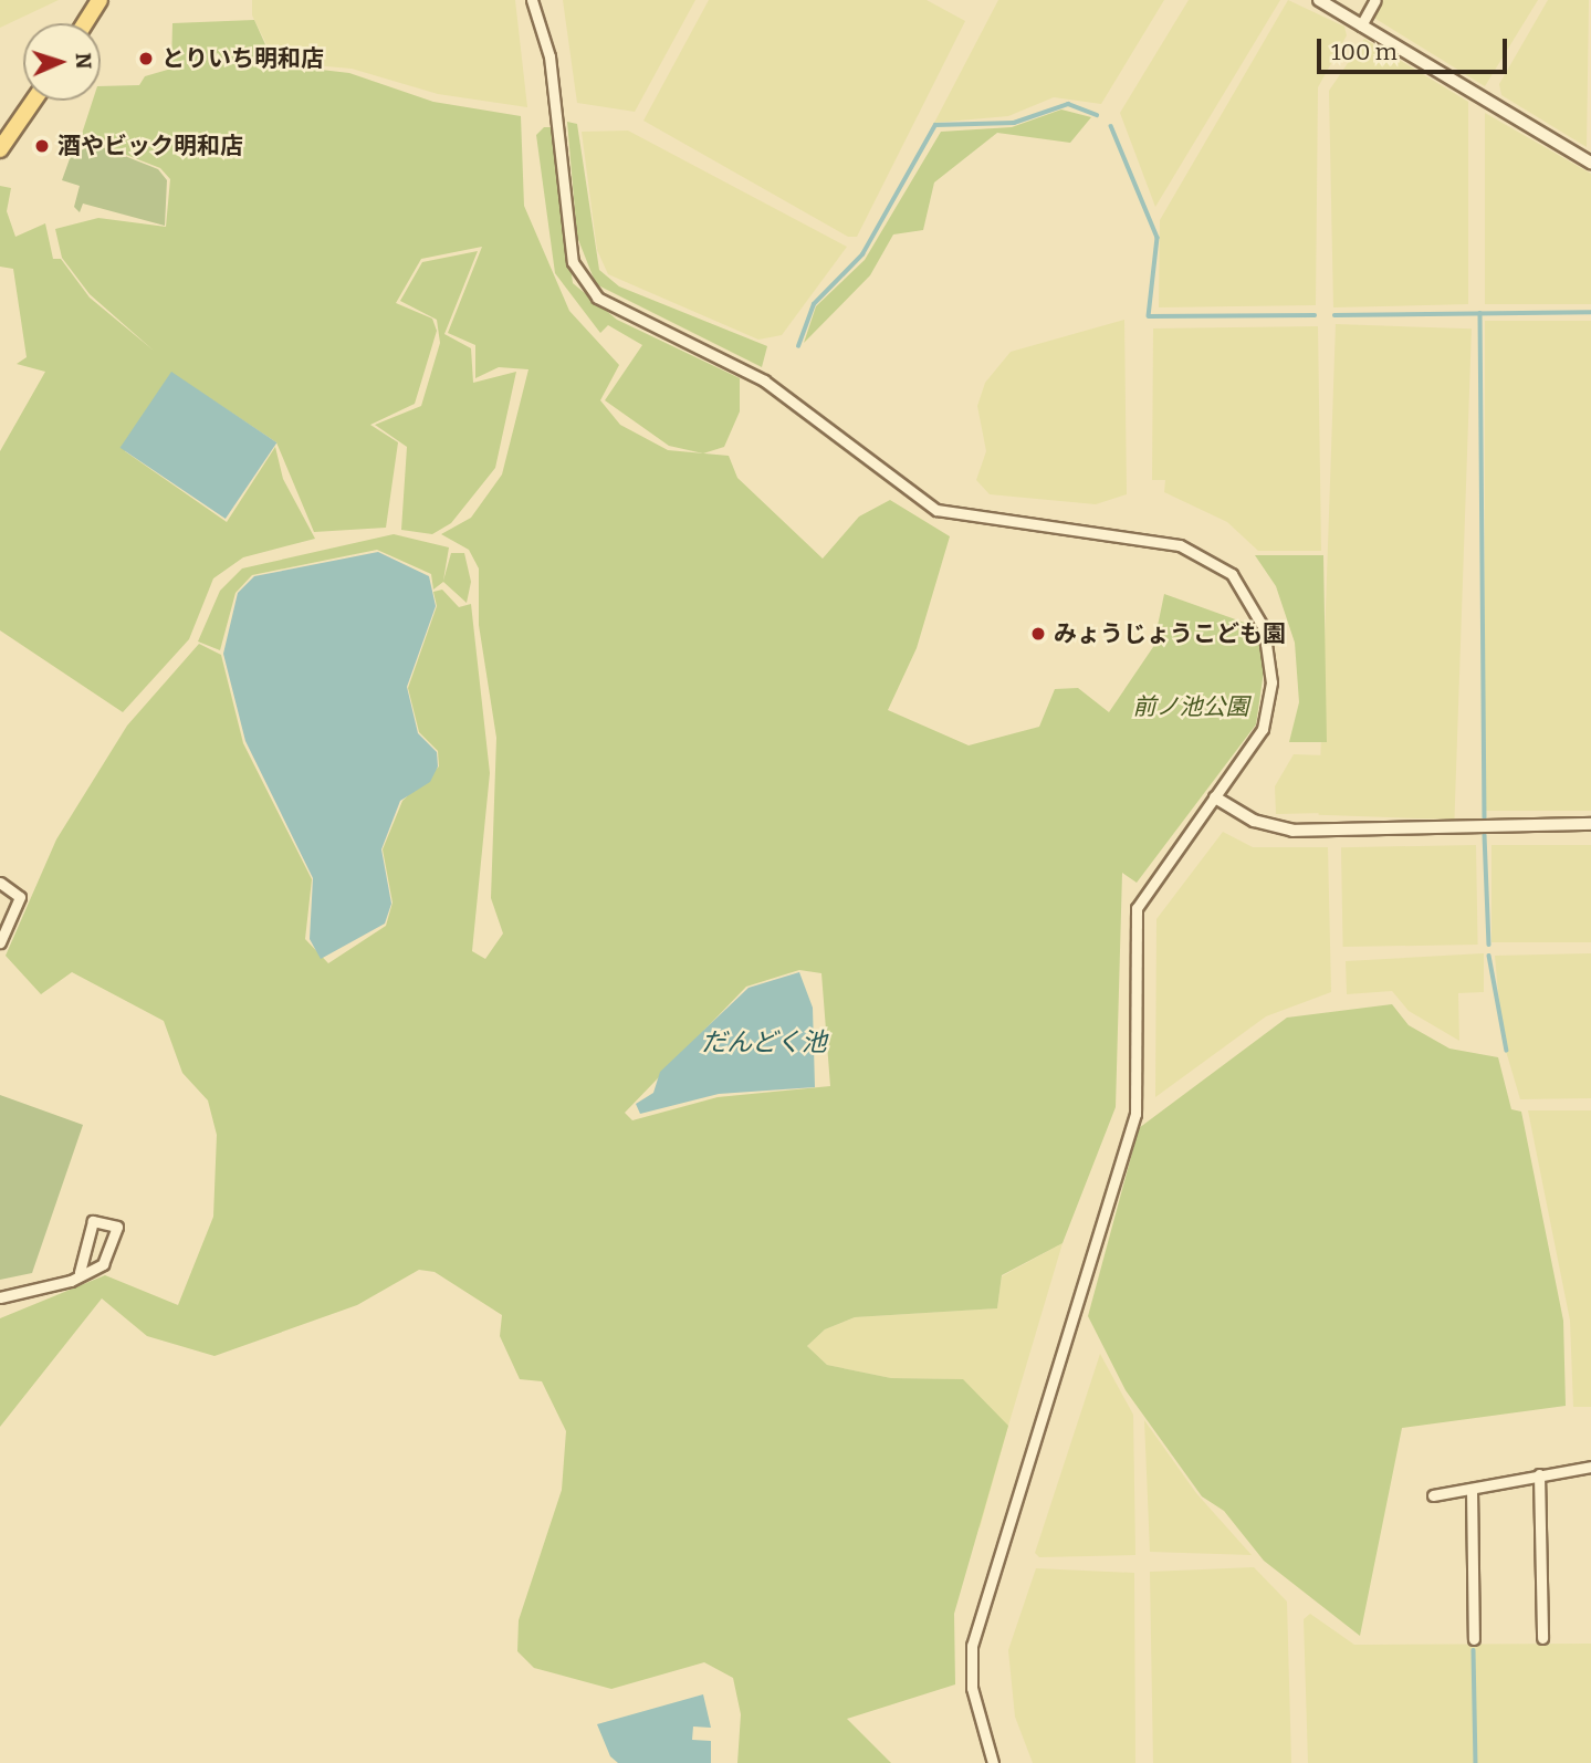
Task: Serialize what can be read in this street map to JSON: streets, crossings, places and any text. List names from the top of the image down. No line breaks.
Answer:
{"water":["だんどく池"],"parks":["前ノ池公園"],"places":["とりいち明和店","酒やビック明和店","みょうじょうこども園"],"scale_bar":"100 m","north":"right"}
